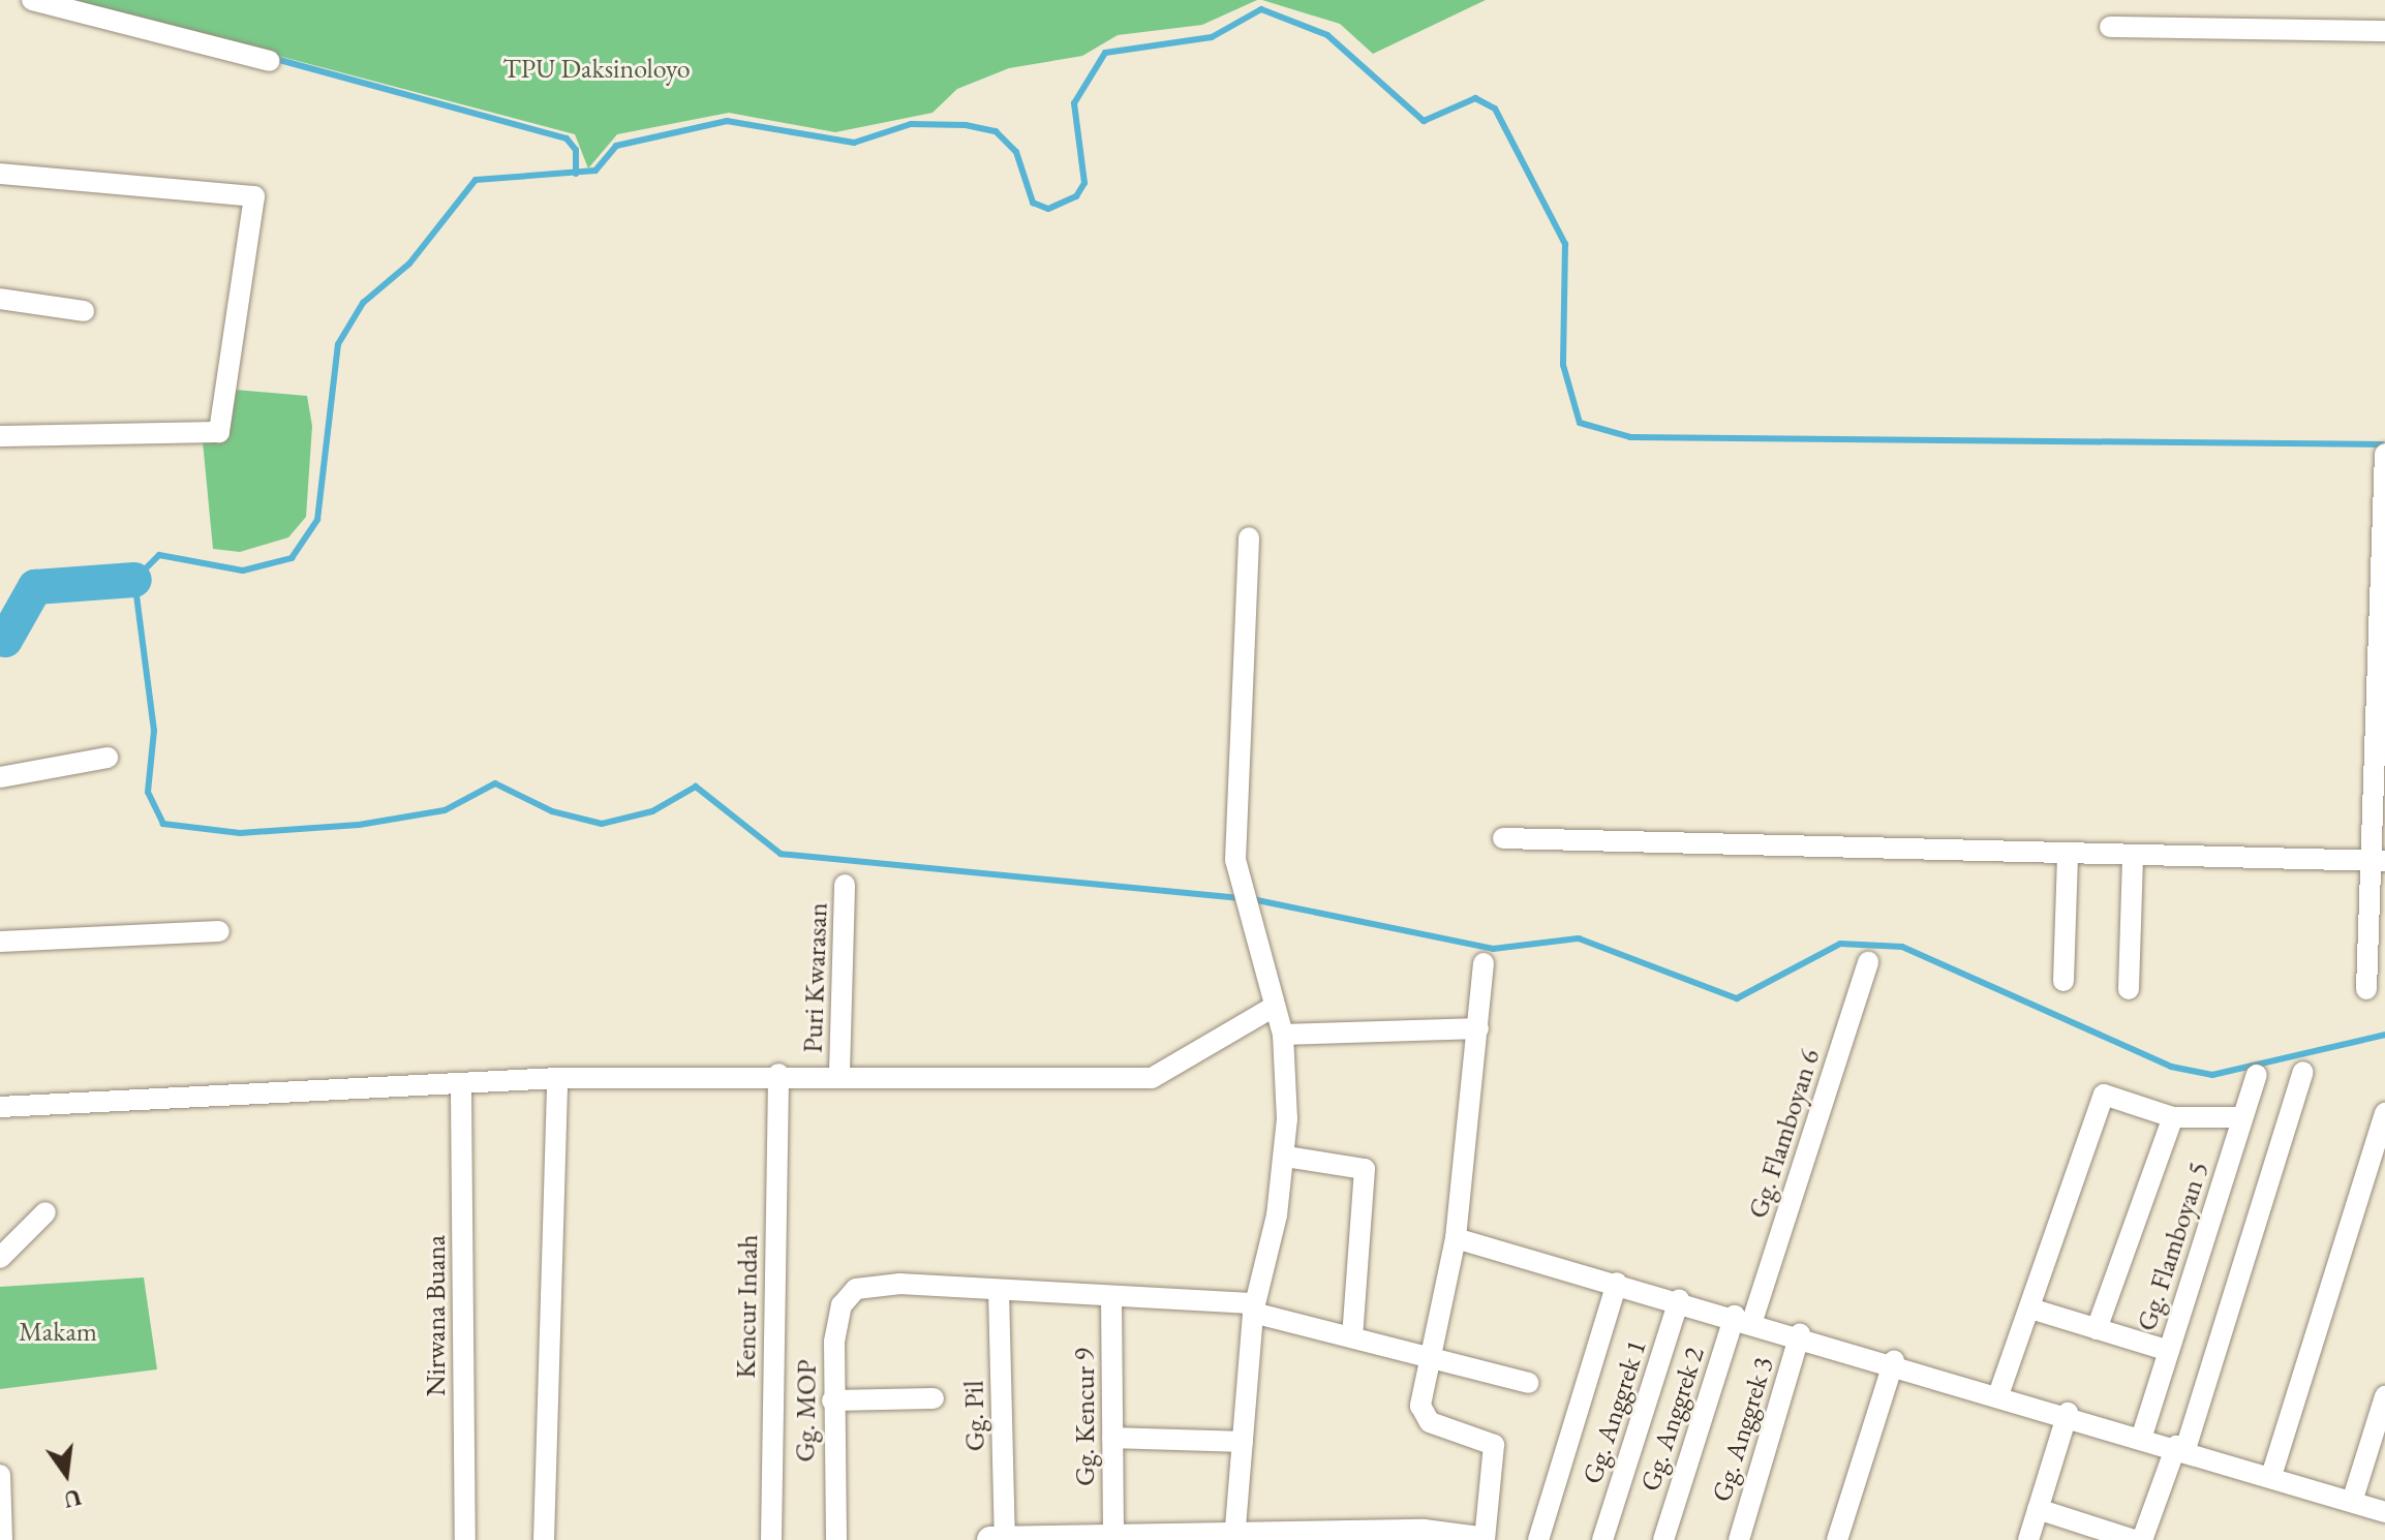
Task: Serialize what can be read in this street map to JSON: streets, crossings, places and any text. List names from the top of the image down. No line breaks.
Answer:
{"streets":{"street":["Puri Kwarasan","Gg. Flamboyan 6","Gg. Flamboyan 5","Kencur Indah","Nirwana Buana","Gg. MOP","Gg. Anggrek 1","Gg. Pil","Gg. Kencur 9","Gg. Anggrek 2","Gg. Anggrek 3"]},"crossings":[["Gg. Flamboyan 6","Gg. Anggrek 2"],["Gg. MOP","Gg. Pil"]],"parks":["TPU Daksinoloyo","Makam"],"north":"bottom"}
